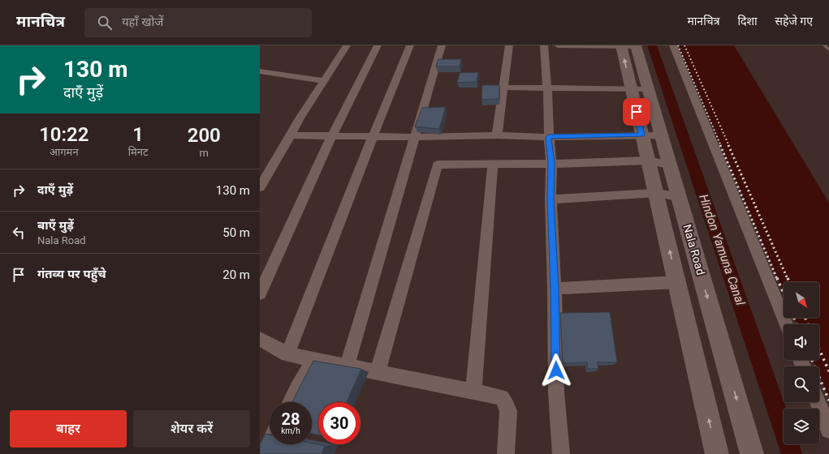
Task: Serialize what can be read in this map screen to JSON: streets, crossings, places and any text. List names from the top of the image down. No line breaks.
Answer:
{"streets":{"street":["Nala Road"]},"water":["Hindon Yamuna Canal"],"north":"bottom right","page":{"header":"मानचित्र","search":"यहाँ खोजें","nav":["मानचित्र","दिशा","सहेजे गए"],"turn":["130 m","दाएँ मुड़ें"],"eta":["10:22","आगमन","1","मिनट","200","m"],"list":[{"name":"दाएँ मुड़ें","value":"130 m"},{"name":"बाएँ मुड़ें","note":"Nala Road","value":"50 m"},{"name":"गंतव्य पर पहुँचे","value":"20 m"}],"speed":"28 km/h","limit":"30","buttons":["बाहर","शेयर करें"]}}
